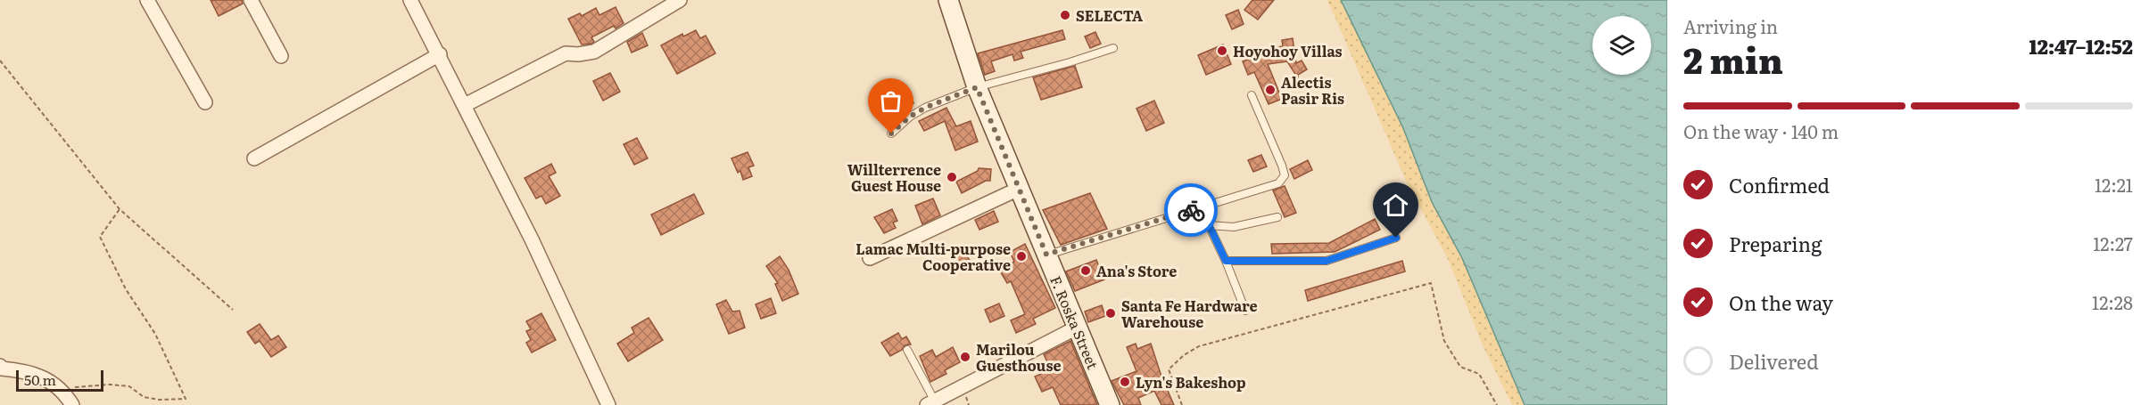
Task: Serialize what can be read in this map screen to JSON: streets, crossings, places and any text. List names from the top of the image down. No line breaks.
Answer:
{"streets":{"main road":["F. Roska Street"]},"places":["SELECTA","Hoyohoy Villas","Alectis Pasir Ris","Willterrence Guest House","Lamac Multi-purpose Cooperative","Ana's Store","Santa Fe Hardware Warehouse","Marilou Guesthouse","Lyn's Bakeshop"],"scale_bar":"50 m","page":{"heading":["2 min","Arriving in","12:47–12:52"],"bar":"On the way · 140 m","list":[["Confirmed","12:21"],["Preparing","12:27"],["On the way","12:28"],"Delivered"],"scale":"50 m"}}
